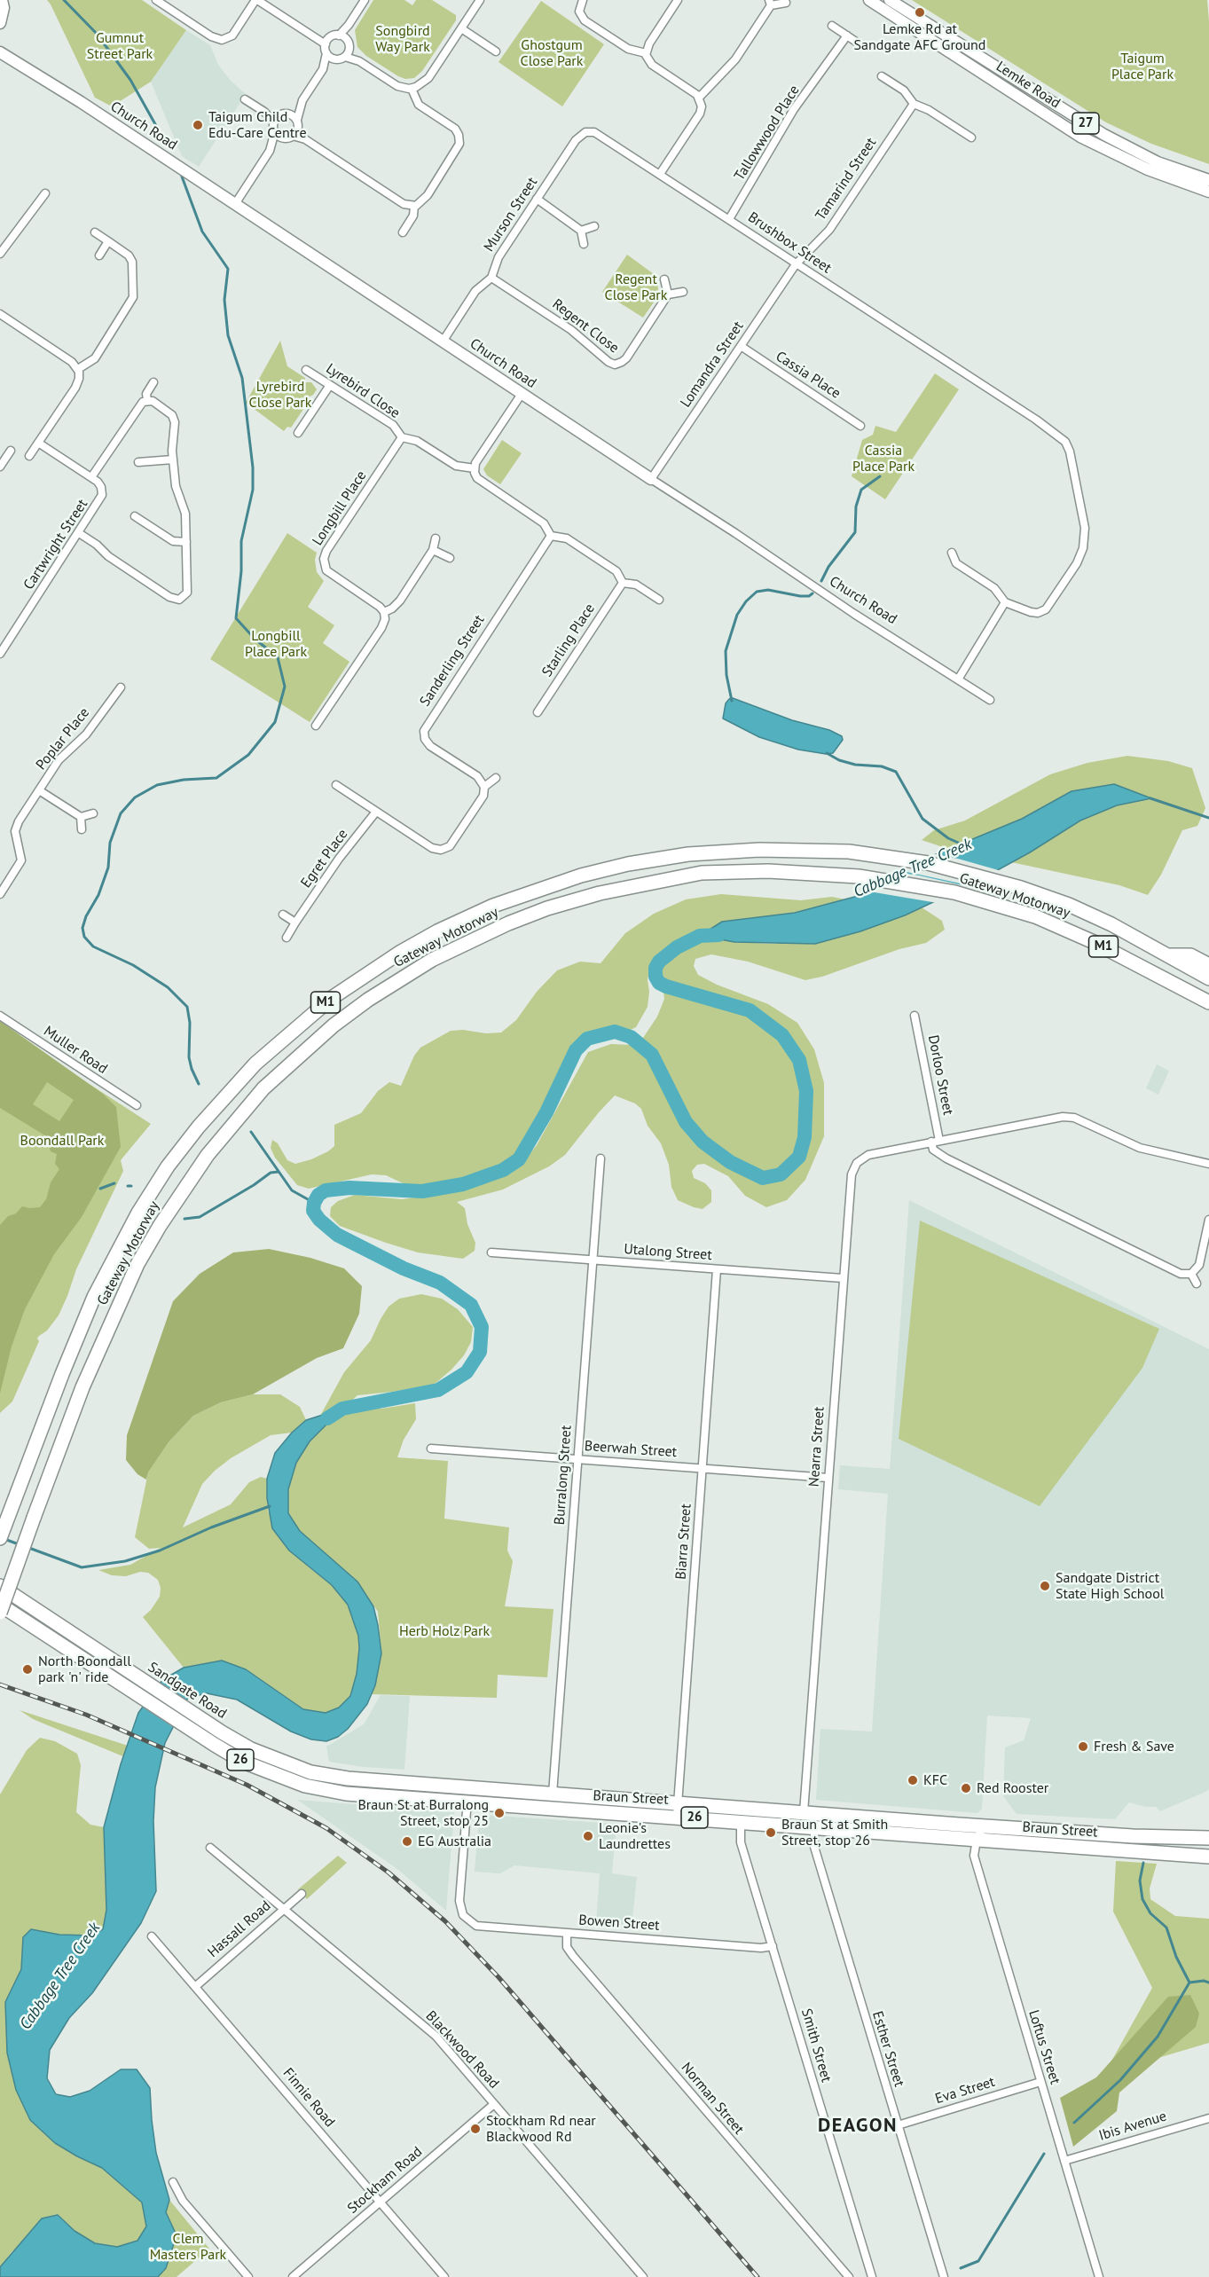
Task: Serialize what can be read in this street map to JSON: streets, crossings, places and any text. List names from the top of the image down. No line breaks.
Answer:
{"streets":{"highway":["Gateway Motorway","M1","Sandgate Road","26","Braun Street"],"main road":["Lemke Road","27","Church Road"],"street":["Tallowwood Place","Tamarind Street","Murson Street","Brushbox Street","Regent Close","Lomandra Street","Cassia Place","Lyrebird Close","Longbill Place","Cartwright Street","Starling Place","Sanderling Street","Poplar Place","Egret Place","Muller Road","Dorloo Street","Utalong Street","Nearra Street","Beerwah Street","Burralong Street","Biarra Street","Bowen Street","Hassall Road","Smith Street","Loftus Street","Esther Street","Blackwood Road","Eva Street","Finnie Road","Norman Street","Ibis Avenue","Stockham Road"]},"crossings":[["Church Road","Murson Street"],["Church Road","Lomandra Street"],["Tallowwood Place","Brushbox Street"],["Tamarind Street","Brushbox Street"],["Tamarind Street","Lomandra Street"],["Murson Street","Brushbox Street"],["Murson Street","Regent Close"],["Brushbox Street","Lomandra Street"],["Lomandra Street","Cassia Place"],["Lyrebird Close","Longbill Place"],["Dorloo Street","Nearra Street"],["Utalong Street","Nearra Street"],["Utalong Street","Burralong Street"],["Utalong Street","Biarra Street"],["Nearra Street","Beerwah Street"],["Nearra Street","Braun Street"],["Beerwah Street","Burralong Street"],["Beerwah Street","Biarra Street"],["Burralong Street","Braun Street"],["Biarra Street","Braun Street"],["Sandgate Road","Braun Street"],["Braun Street","Bowen Street"],["Braun Street","Smith Street"],["Braun Street","Loftus Street"],["Braun Street","Esther Street"],["Bowen Street","Smith Street"],["Bowen Street","Norman Street"],["Hassall Road","Blackwood Road"],["Hassall Road","Finnie Road"],["Loftus Street","Eva Street"],["Loftus Street","Ibis Avenue"],["Esther Street","Eva Street"],["Blackwood Road","Stockham Road"],["Finnie Road","Stockham Road"]],"districts":["DEAGON"],"water":["Cabbage Tree Creek"],"parks":["Songbird Way Park","Gumnut Street Park","Ghostgum Close Park","Taigum Place Park","Regent Close Park","Lyrebird Close Park","Cassia Place Park","Longbill Place Park","Boondall Park","Herb Holz Park","Clem Masters Park"],"places":["Lemke Rd at Sandgate AFC Ground","Taigum Child Edu-Care Centre","Sandgate District State High School","North Boondall park 'n' ride","Fresh & Save","KFC","Red Rooster","Braun St at Burralong Street, stop 25","Braun St at Smith Street, stop 26","Leonie's Laundrettes","EG Australia","Stockham Rd near Blackwood Rd"]}
